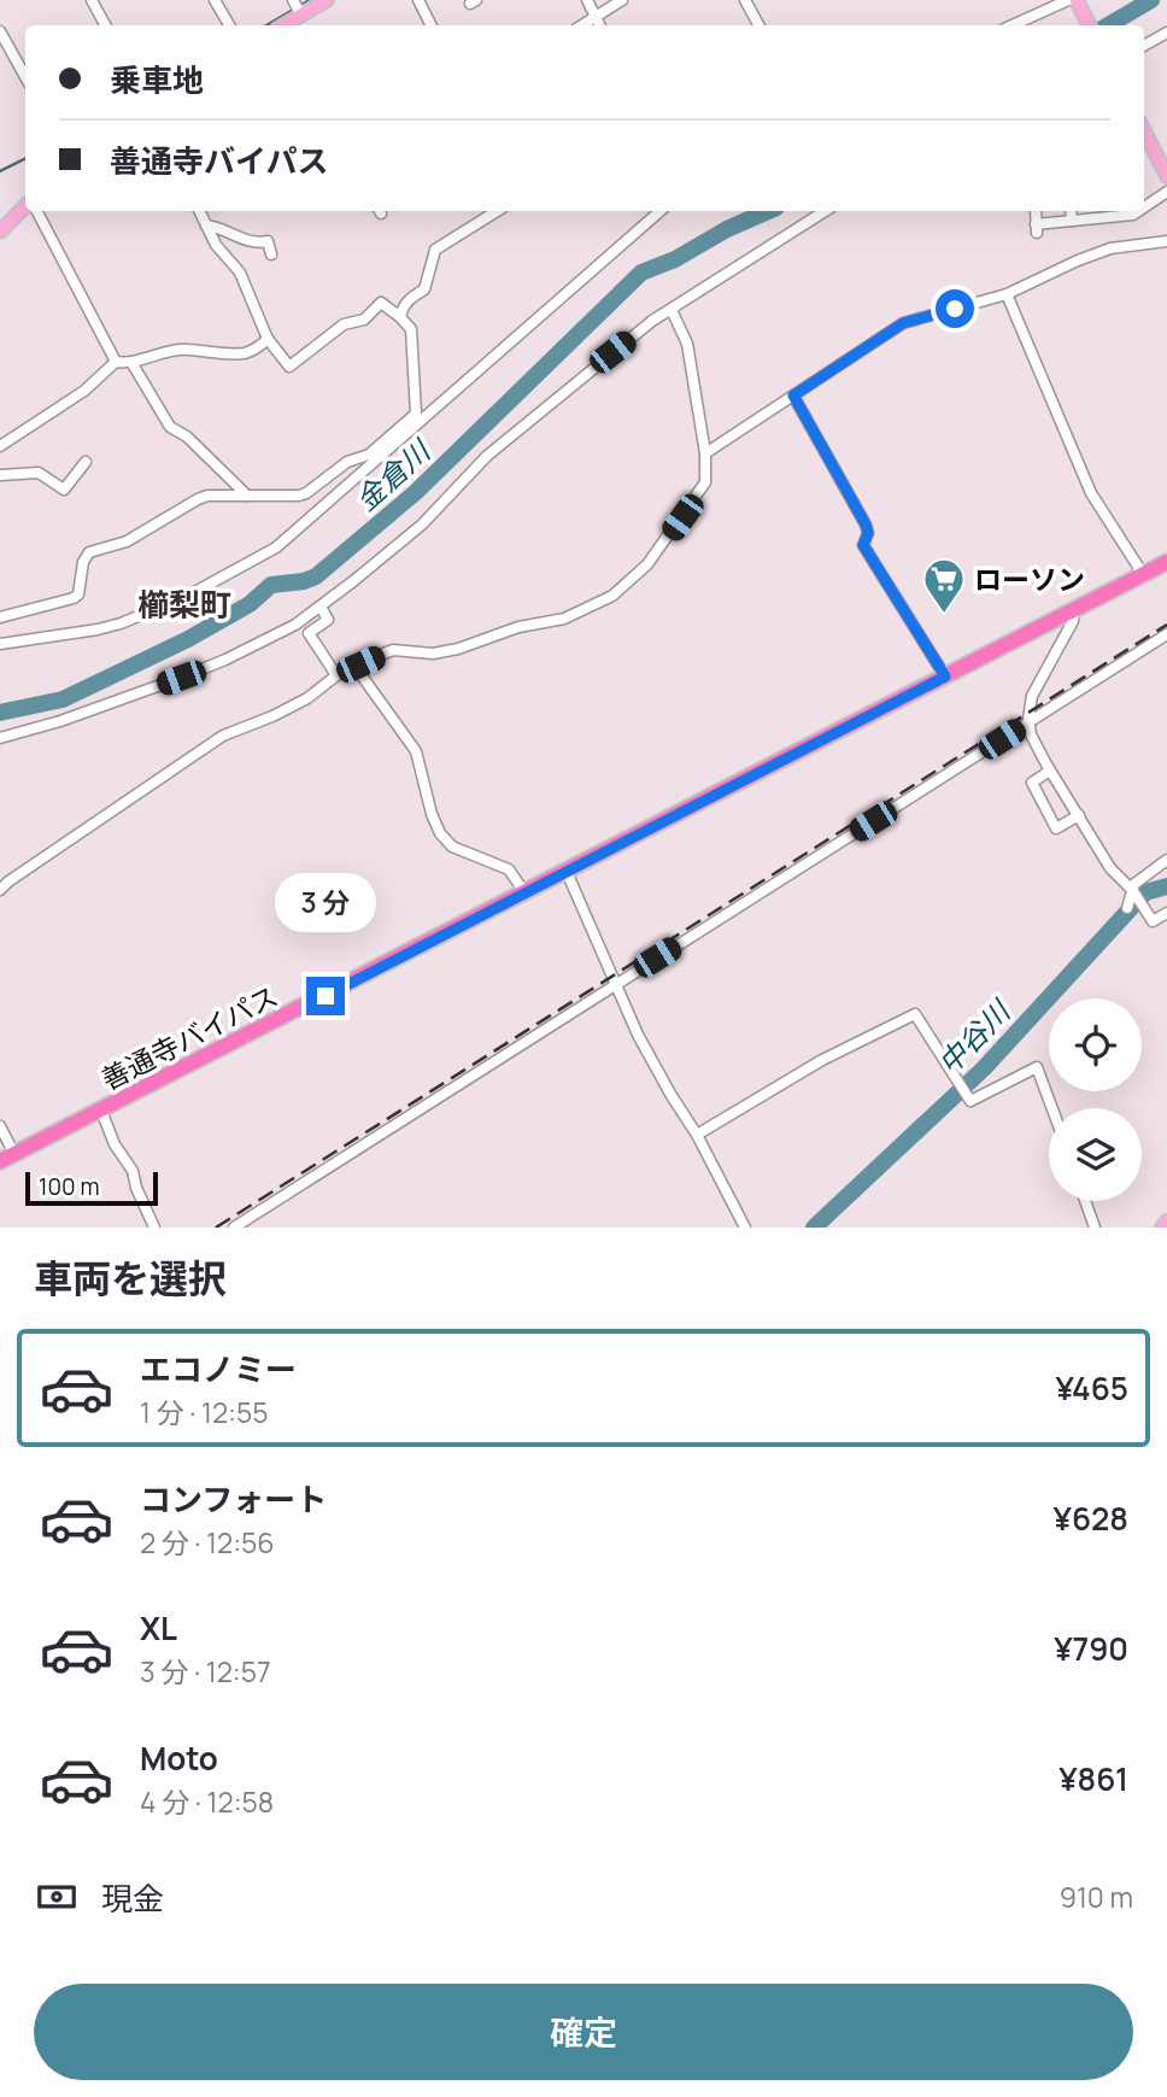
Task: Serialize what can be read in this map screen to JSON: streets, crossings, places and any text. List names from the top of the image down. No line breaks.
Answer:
{"streets":{"highway":["善通寺バイパス"]},"districts":["櫛梨町"],"water":["金倉川","中谷川"],"places":{"supermarket":["ローソン"]},"scale_bar":"100 m","page":{"banner":["乗車地","善通寺バイパス"],"bubble":"3 分","scale":"100 m","heading":"車両を選択","list":[{"name":"エコノミー","note":"1 分 · 12:55","value":"¥465"},{"name":"コンフォート","note":"2 分 · 12:56","value":"¥628"},{"name":"XL","note":"3 分 · 12:57","value":"¥790"},{"name":"Moto","note":"4 分 · 12:58","value":"¥861"}],"pay":["現金","910 m"],"buttons":"確定"}}
